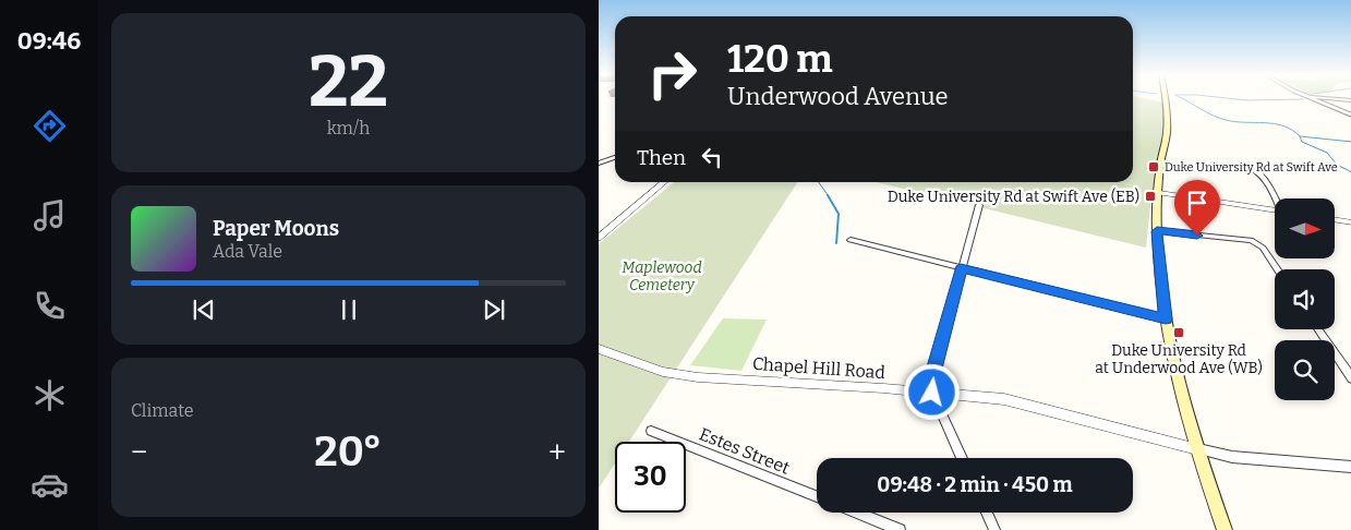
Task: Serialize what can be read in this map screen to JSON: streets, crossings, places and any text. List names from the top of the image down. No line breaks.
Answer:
{"streets":{"street":["Chapel Hill Road","Estes Street"]},"parks":["Maplewood Cemetery"],"places":{"transit":["Duke University Rd at Swift Ave","Duke University Rd at Swift Ave (EB)","Duke University Rd at Underwood Ave (WB)"]},"north":"right","page":{"tabs":"09:46","tile":[["22","km/h"],"Climate"],"turn":["120 m","Underwood Avenue"],"then":"Then","song":["Paper Moons","Ada Vale"],"heat":["−","20°","+"],"limit":"30","trip":"09:48 · 2 min · 450 m"}}
